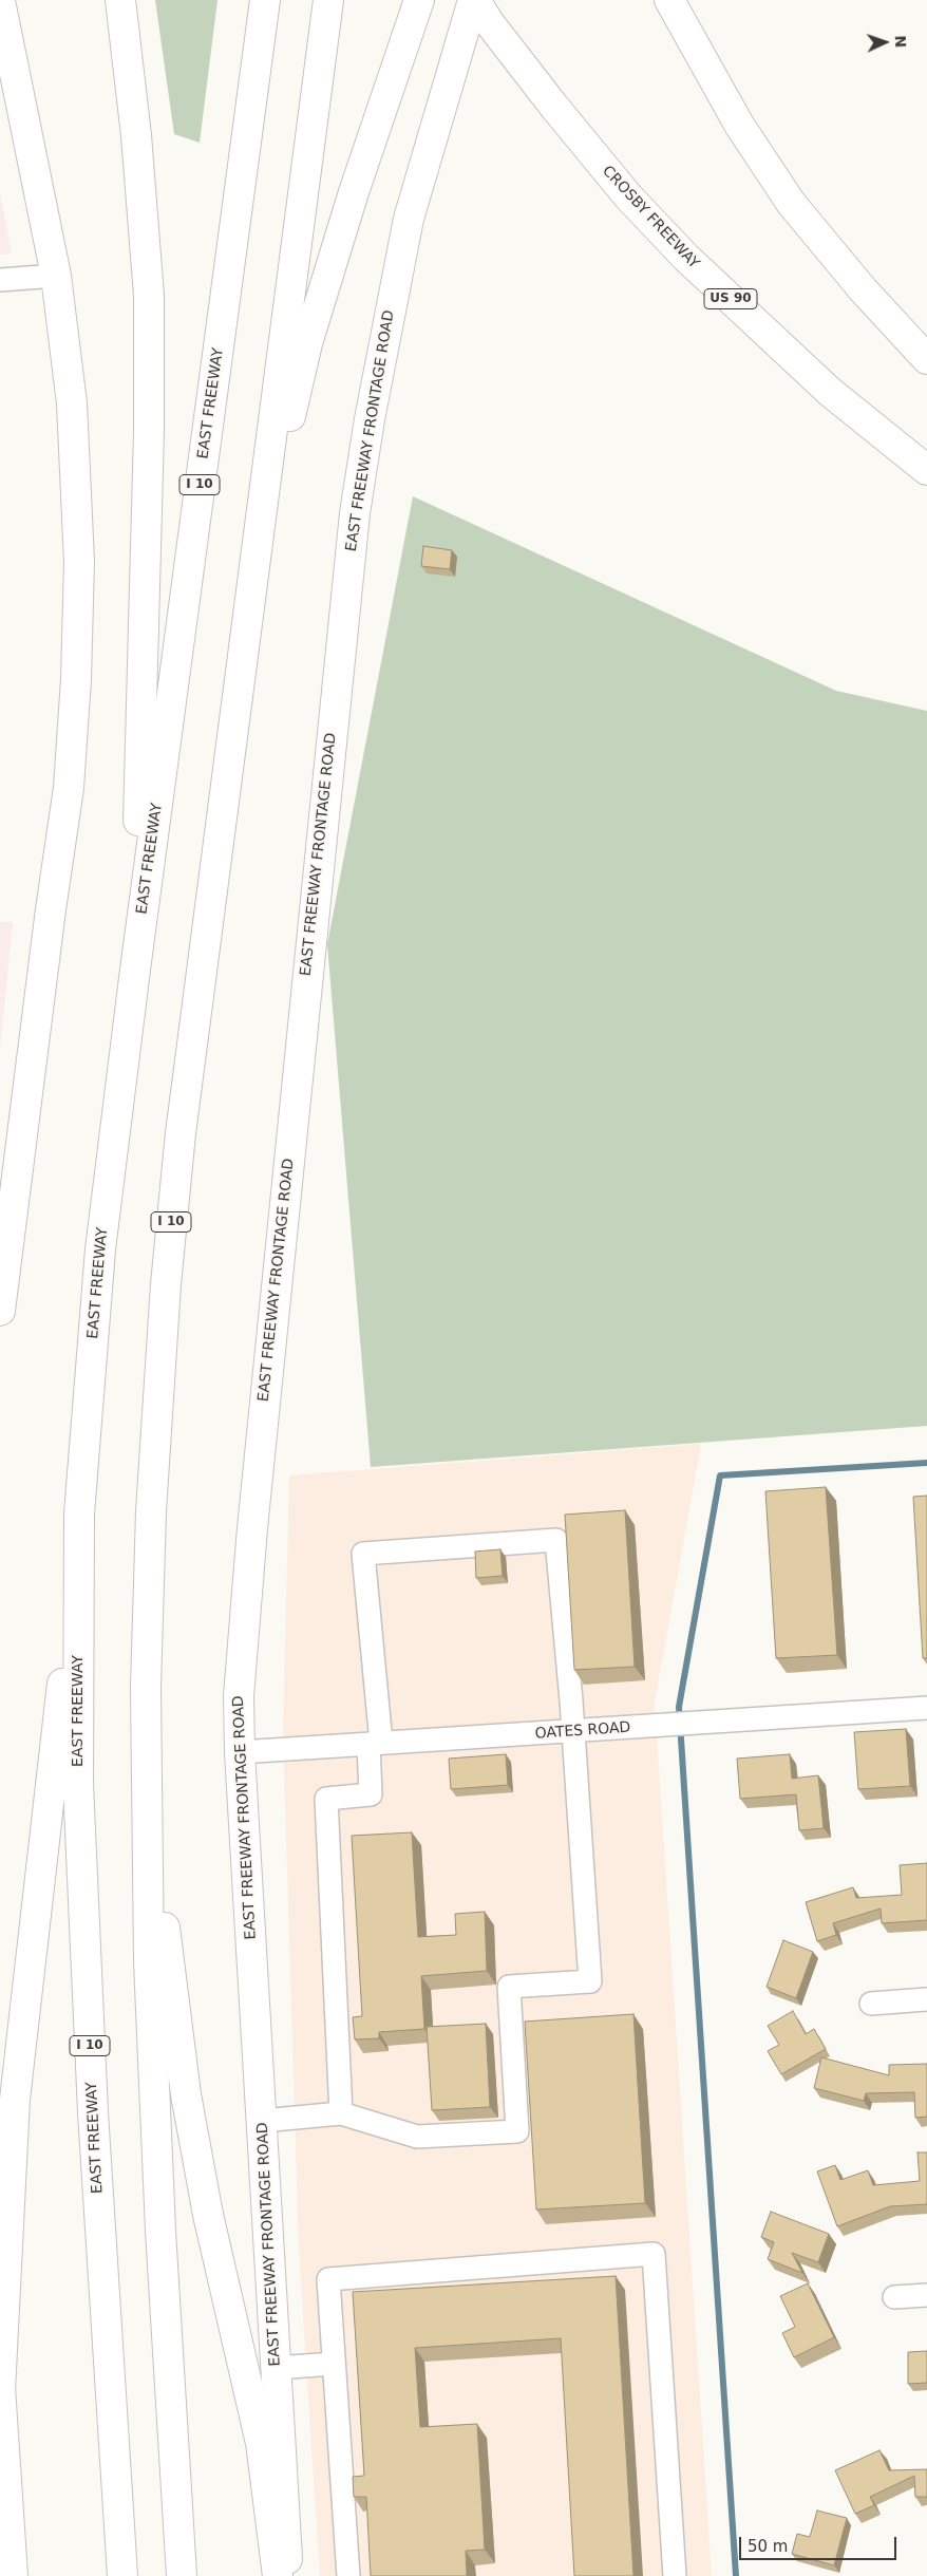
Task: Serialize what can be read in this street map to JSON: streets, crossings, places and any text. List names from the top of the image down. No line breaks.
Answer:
{"streets":{"main road":["CROSBY FREEWAY","US 90","EAST FREEWAY","EAST FREEWAY FRONTAGE ROAD","I 10"],"street":["OATES ROAD"]},"crossings":[["CROSBY FREEWAY","EAST FREEWAY FRONTAGE ROAD"],["EAST FREEWAY FRONTAGE ROAD","OATES ROAD"]],"scale_bar":"50 m","north":"right"}
